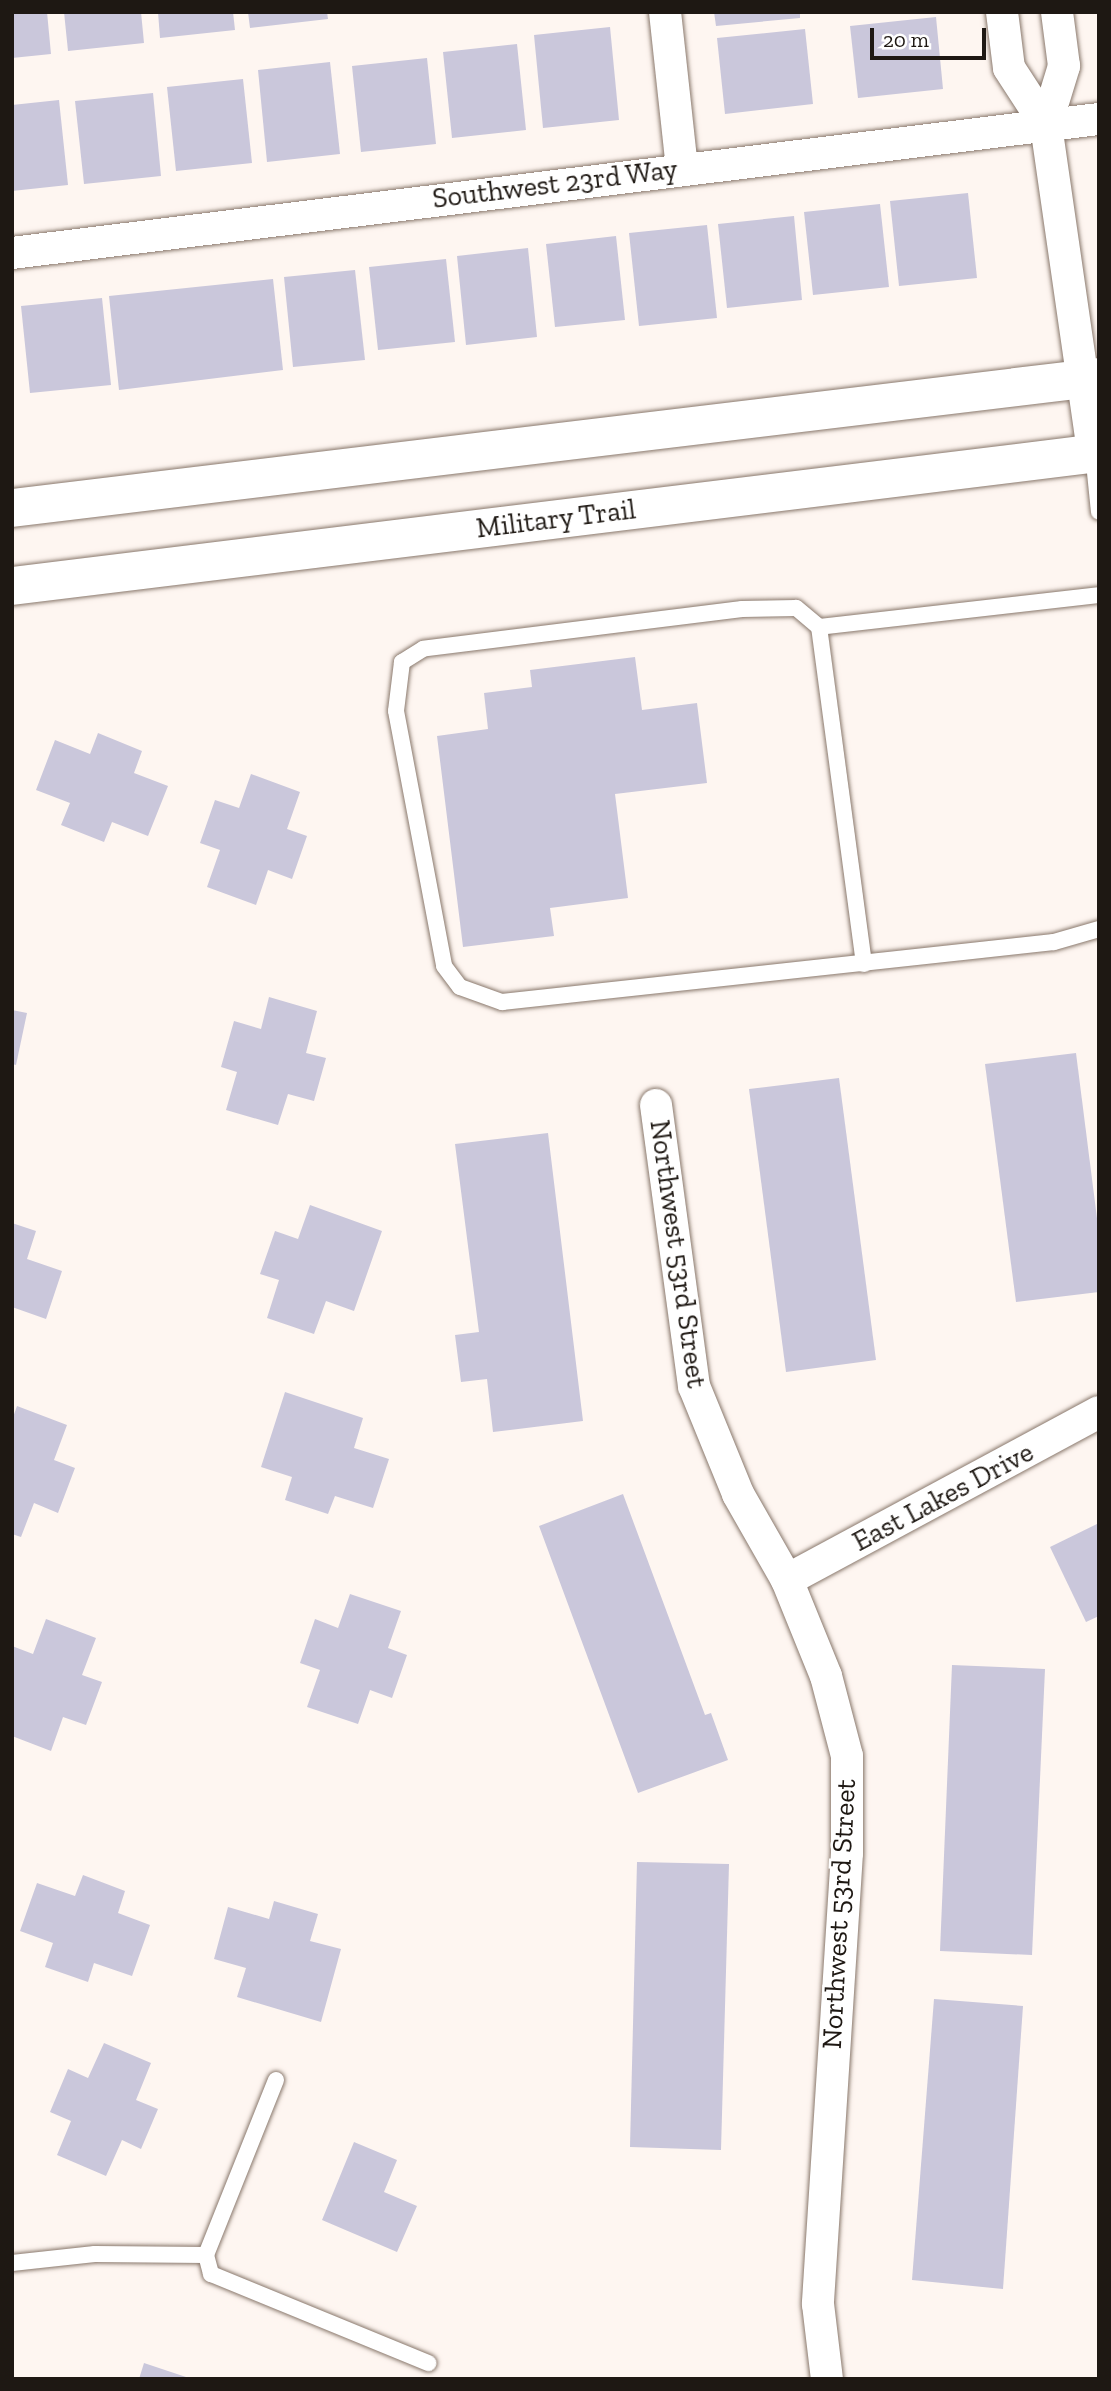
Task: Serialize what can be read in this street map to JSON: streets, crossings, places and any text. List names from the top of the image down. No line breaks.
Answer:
{"streets":{"street":["Southwest 23rd Way","Military Trail","Northwest 53rd Street","East Lakes Drive"]},"crossings":[["Northwest 53rd Street","East Lakes Drive"]],"scale_bar":"20 m"}
